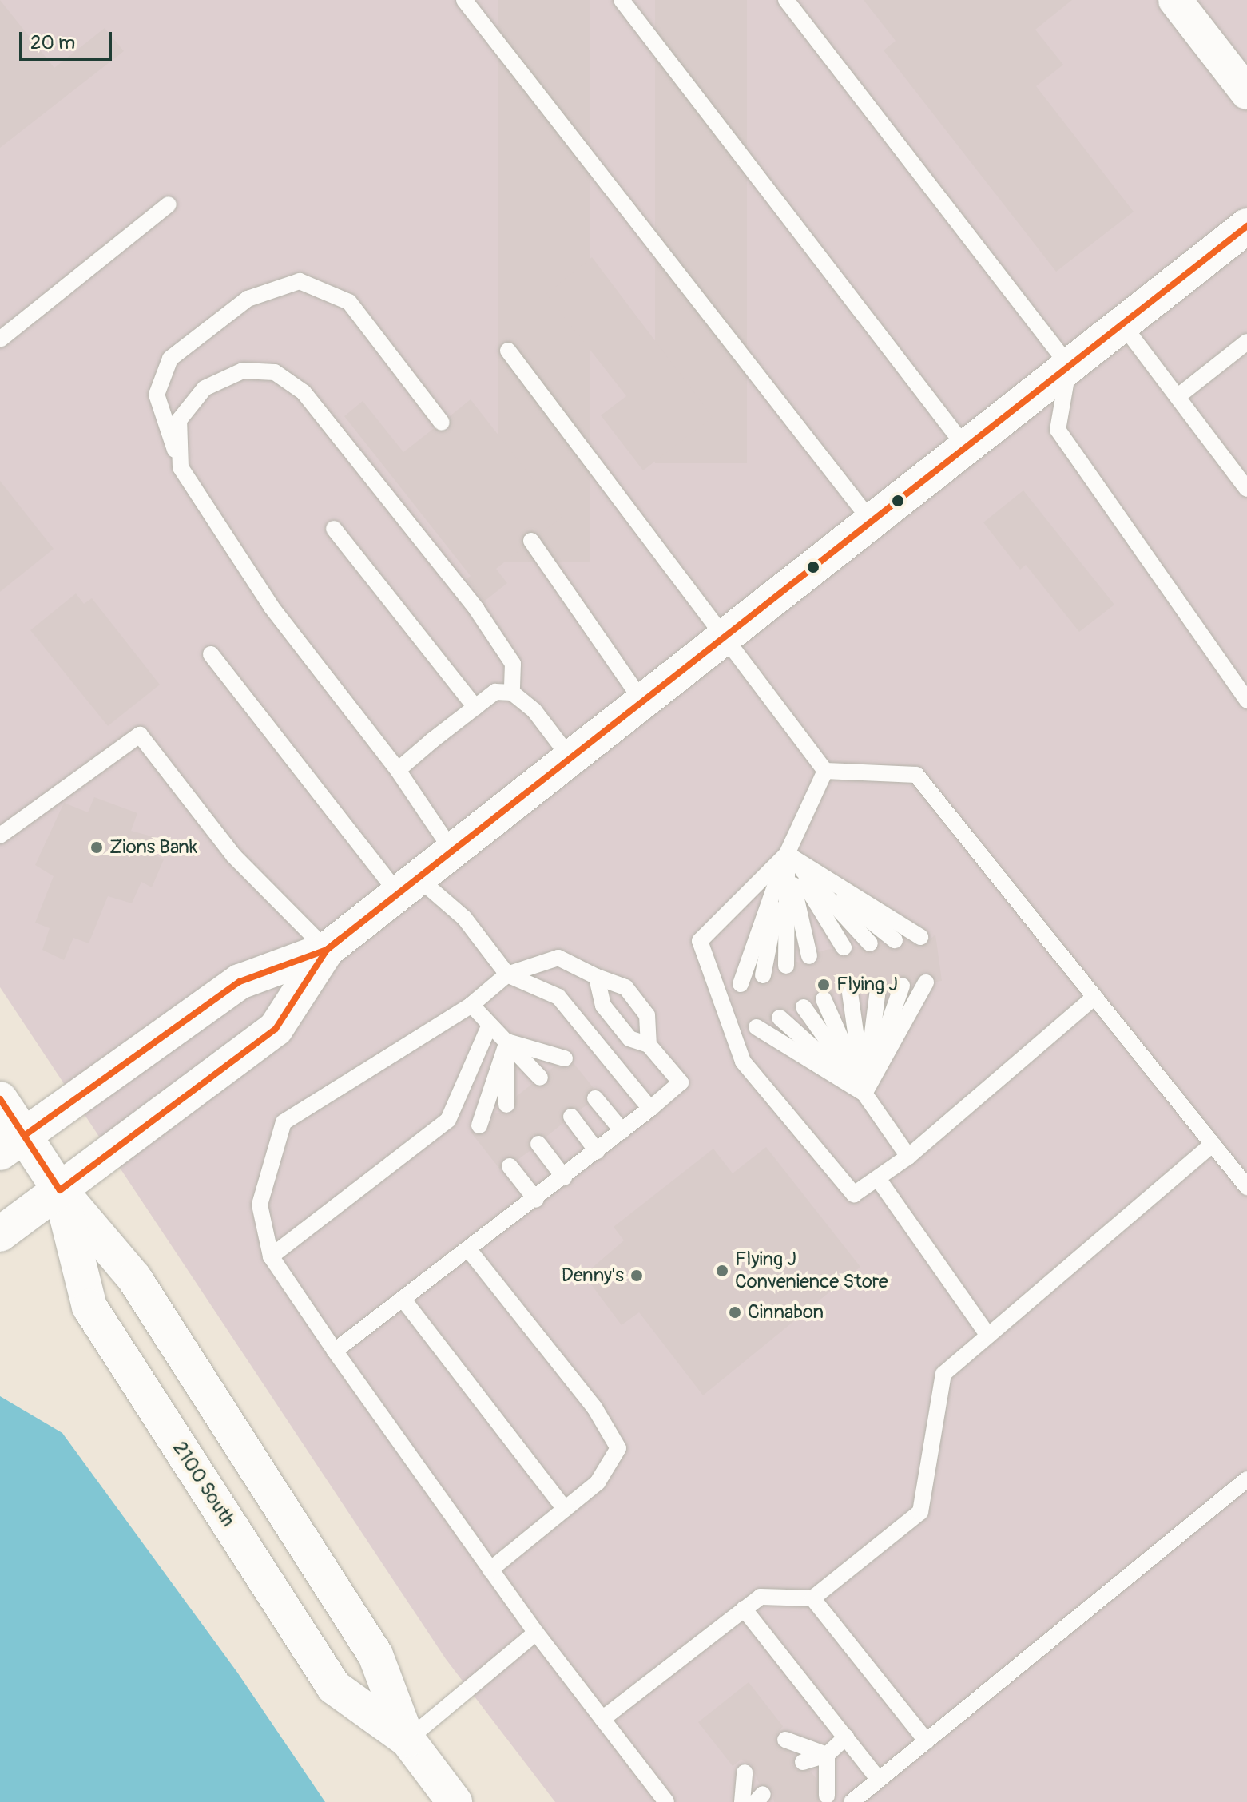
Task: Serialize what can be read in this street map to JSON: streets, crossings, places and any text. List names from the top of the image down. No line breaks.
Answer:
{"streets":{"main road":["2100 South"]},"places":["Zions Bank","Flying J","Flying J Convenience Store","Denny's","Cinnabon"],"scale_bar":"20 m"}
